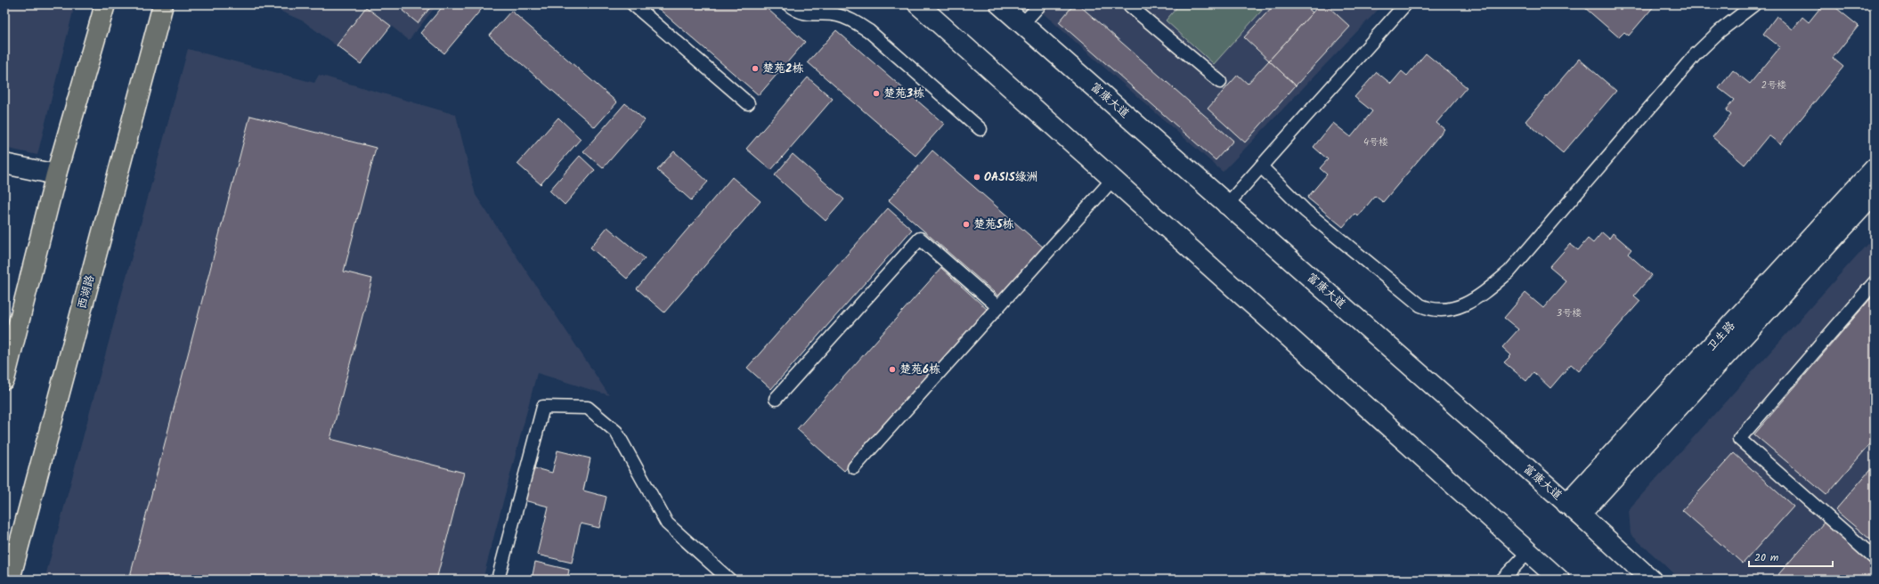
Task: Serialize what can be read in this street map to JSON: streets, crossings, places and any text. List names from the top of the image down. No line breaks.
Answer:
{"streets":{"main road":["西湖路"],"street":["富康大道","卫生路"]},"crossings":[["富康大道","卫生路"]],"places":["楚苑2栋","楚苑3栋","OASIS绿洲","楚苑5栋","楚苑6栋"],"house_numbers":["2号楼","4号楼","3号楼"],"scale_bar":"20 m"}
